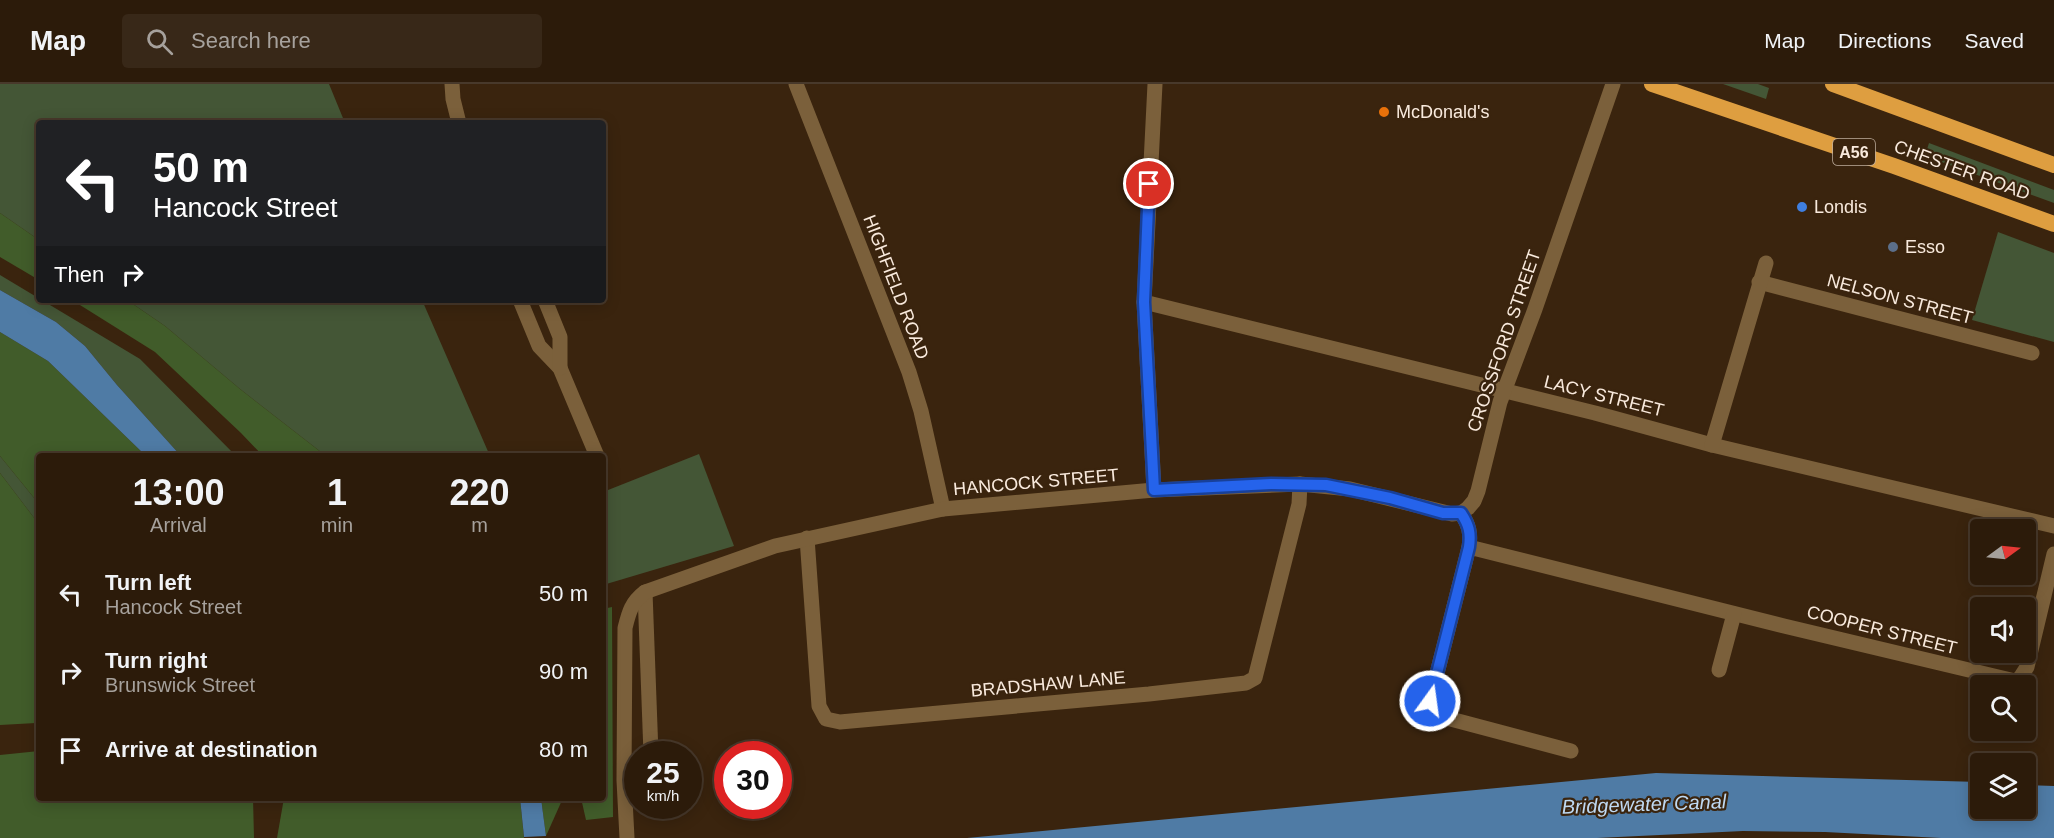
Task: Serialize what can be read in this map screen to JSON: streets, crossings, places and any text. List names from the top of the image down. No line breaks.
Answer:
{"streets":{"highway":["A56","CHESTER ROAD"],"street":["HIGHFIELD ROAD","NELSON STREET","CROSSFORD STREET","LACY STREET","HANCOCK STREET","COOPER STREET","BRADSHAW LANE"]},"crossings":[["HIGHFIELD ROAD","HANCOCK STREET"],["CROSSFORD STREET","LACY STREET"],["CROSSFORD STREET","HANCOCK STREET"],["HANCOCK STREET","BRADSHAW LANE"]],"water":["Bridgewater Canal"],"places":["McDonald's","Londis","Esso"],"north":"right","page":{"header":"Map","search":"Search here","nav":["Map","Directions","Saved"],"turn":["50 m","Hancock Street"],"then":"Then","eta":["13:00","Arrival","1","min","220","m"],"list":[{"name":"Turn left","note":"Hancock Street","value":"50 m"},{"name":"Turn right","note":"Brunswick Street","value":"90 m"},{"name":"Arrive at destination","value":"80 m"}],"speed":"25 km/h","limit":"30"}}
